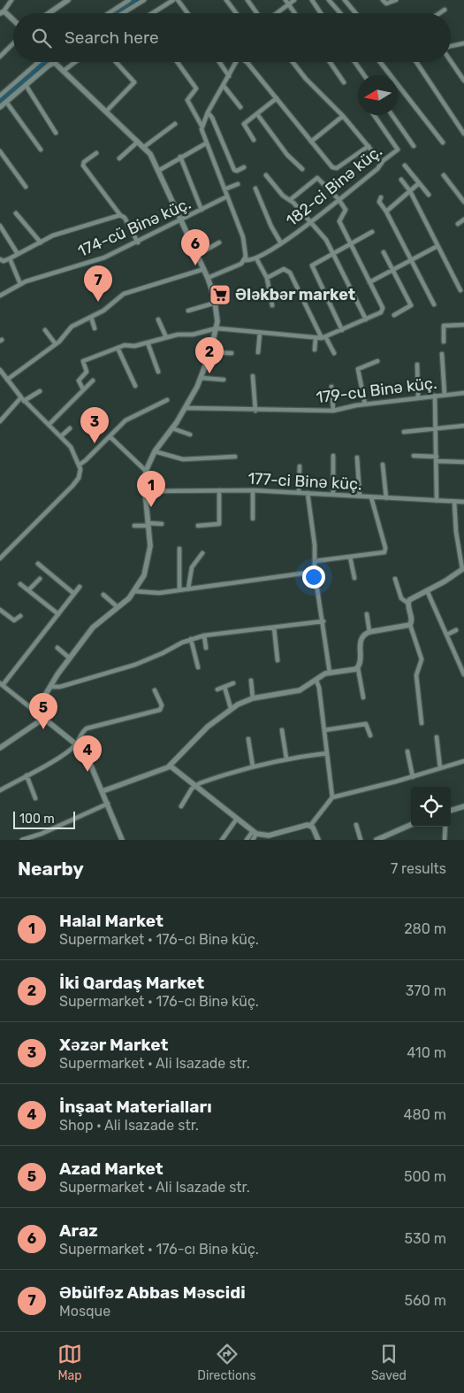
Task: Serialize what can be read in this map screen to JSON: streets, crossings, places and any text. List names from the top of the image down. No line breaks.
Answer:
{"streets":{"street":["182-ci Binə küç.","174-cü Binə küç.","179-cu Binə küç.","177-ci Binə küç."]},"places":{"supermarket":["Ələkbər market"]},"scale_bar":"100 m","north":"left","page":{"search":"Search here","pins":["6","7","2","3","1","5","4"],"scale":"100 m","heading":["Nearby","7 results"],"list":[{"mark":"1","name":"Halal Market","note":"Supermarket · 176-cı Binə küç.","value":"280 m"},{"mark":"2","name":"İki Qardaş Market","note":"Supermarket · 176-cı Binə küç.","value":"370 m"},{"mark":"3","name":"Xəzər Market","note":"Supermarket · Ali Isazade str.","value":"410 m"},{"mark":"4","name":"İnşaat Materialları","note":"Shop · Ali Isazade str.","value":"480 m"},{"mark":"5","name":"Azad Market","note":"Supermarket · Ali Isazade str.","value":"500 m"},{"mark":"6","name":"Araz","note":"Supermarket · 176-cı Binə küç.","value":"530 m"},{"mark":"7","name":"Əbülfəz Abbas Məscidi","note":"Mosque","value":"560 m"}],"nav":["Map","Directions","Saved"]}}
